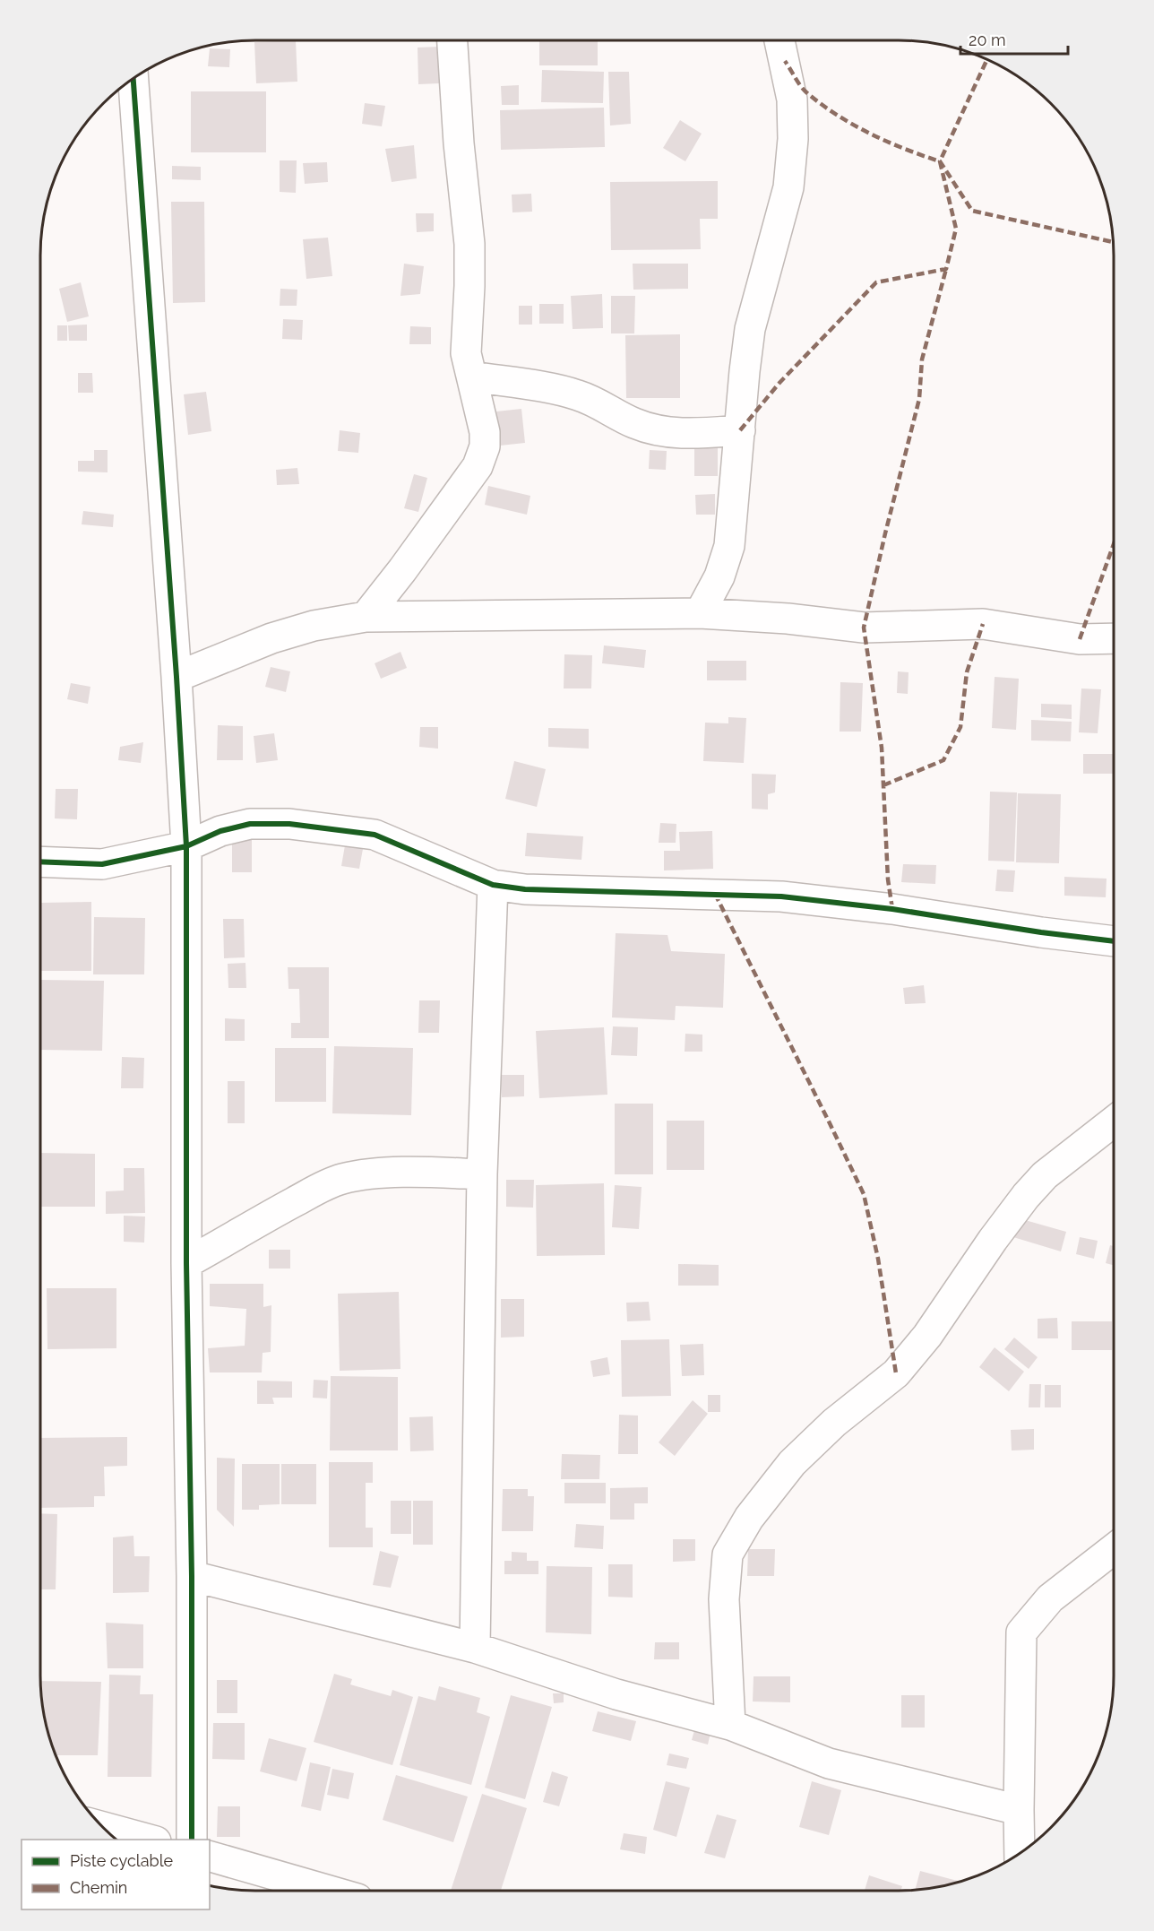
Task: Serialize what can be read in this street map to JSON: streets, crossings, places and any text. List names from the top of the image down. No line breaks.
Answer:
{"legend":["Piste cyclable","Chemin"],"scale_bar":"20 m"}
